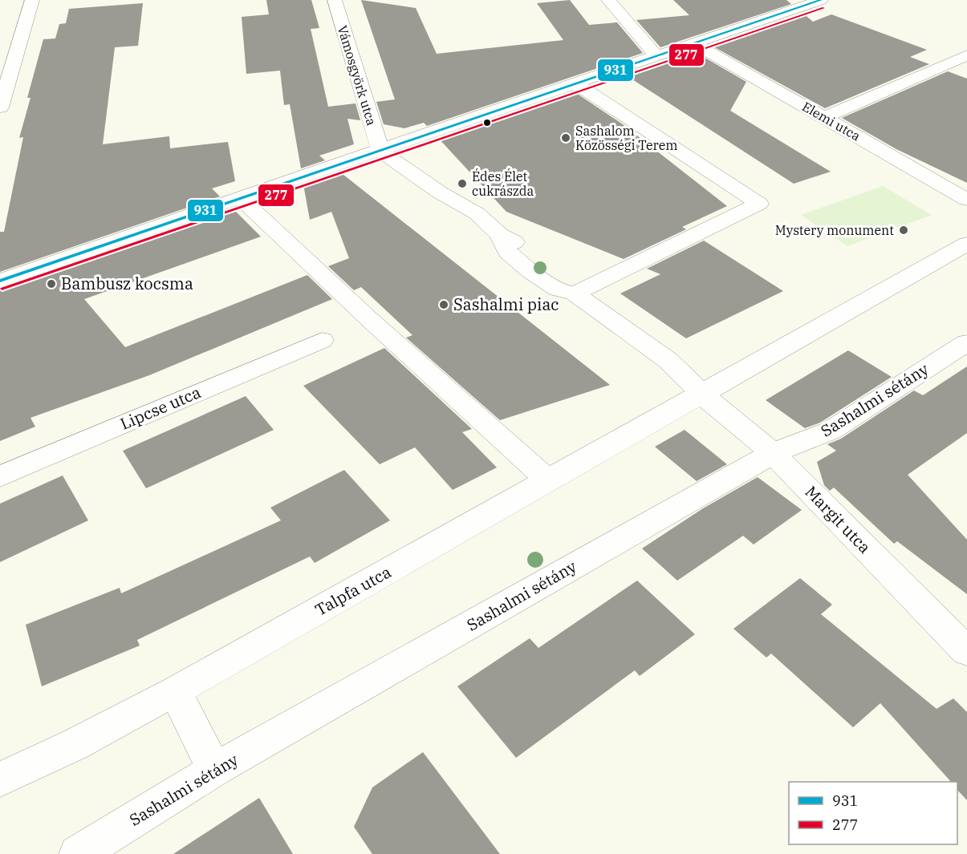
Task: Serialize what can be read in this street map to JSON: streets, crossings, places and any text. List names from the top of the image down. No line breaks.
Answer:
{"streets":{"street":["Vámosgyörk utca","Elemi utca","Sashalmi sétány","Lipcse utca","Margit utca","Talpfa utca"]},"crossings":[["Vámosgyörk utca","Margit utca"],["Sashalmi sétány","Margit utca"],["Margit utca","Talpfa utca"]],"places":["Sashalom Közösségi Terem","Édes Élet cukrászda","Mystery monument","Bambusz kocsma","Sashalmi piac"],"lines":["transit line 931","transit line 277"],"legend":["931","277"]}
